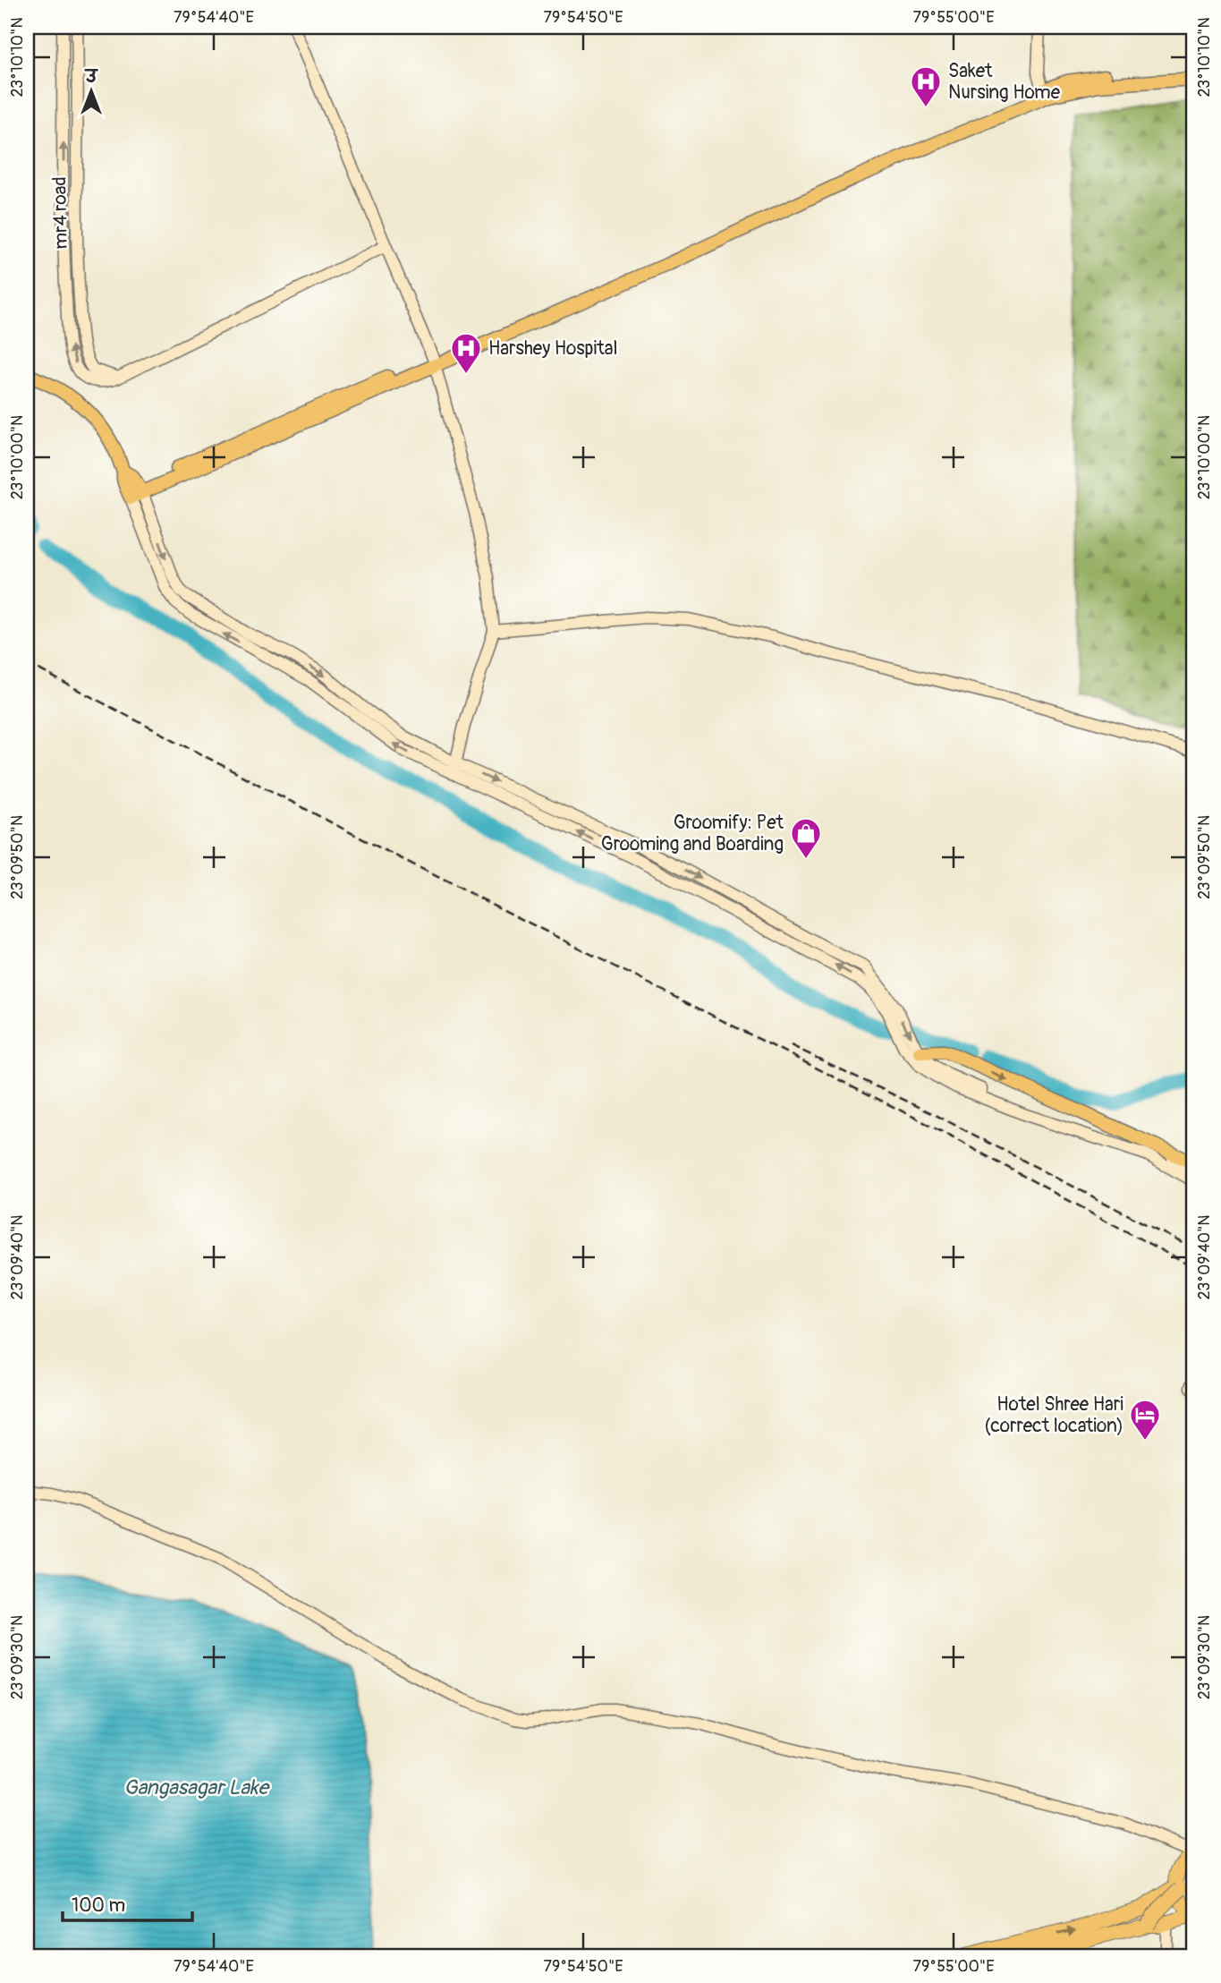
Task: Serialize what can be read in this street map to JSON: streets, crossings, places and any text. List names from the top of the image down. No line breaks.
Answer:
{"streets":{"street":["mr4 road"]},"water":["Gangasagar Lake"],"places":{"hospital":["Saket Nursing Home","Harshey Hospital"],"shop":["Groomify: Pet Grooming and Boarding"],"hotel":["Hotel Shree Hari (correct location)"]},"scale_bar":"100 m","north":"top","coordinates":["79°54'40\"E","79°54'50\"E","79°55'00\"E","23°10'10\"N","23°10'00\"N","23°09'50\"N","23°09'40\"N","23°09'30\"N"]}
